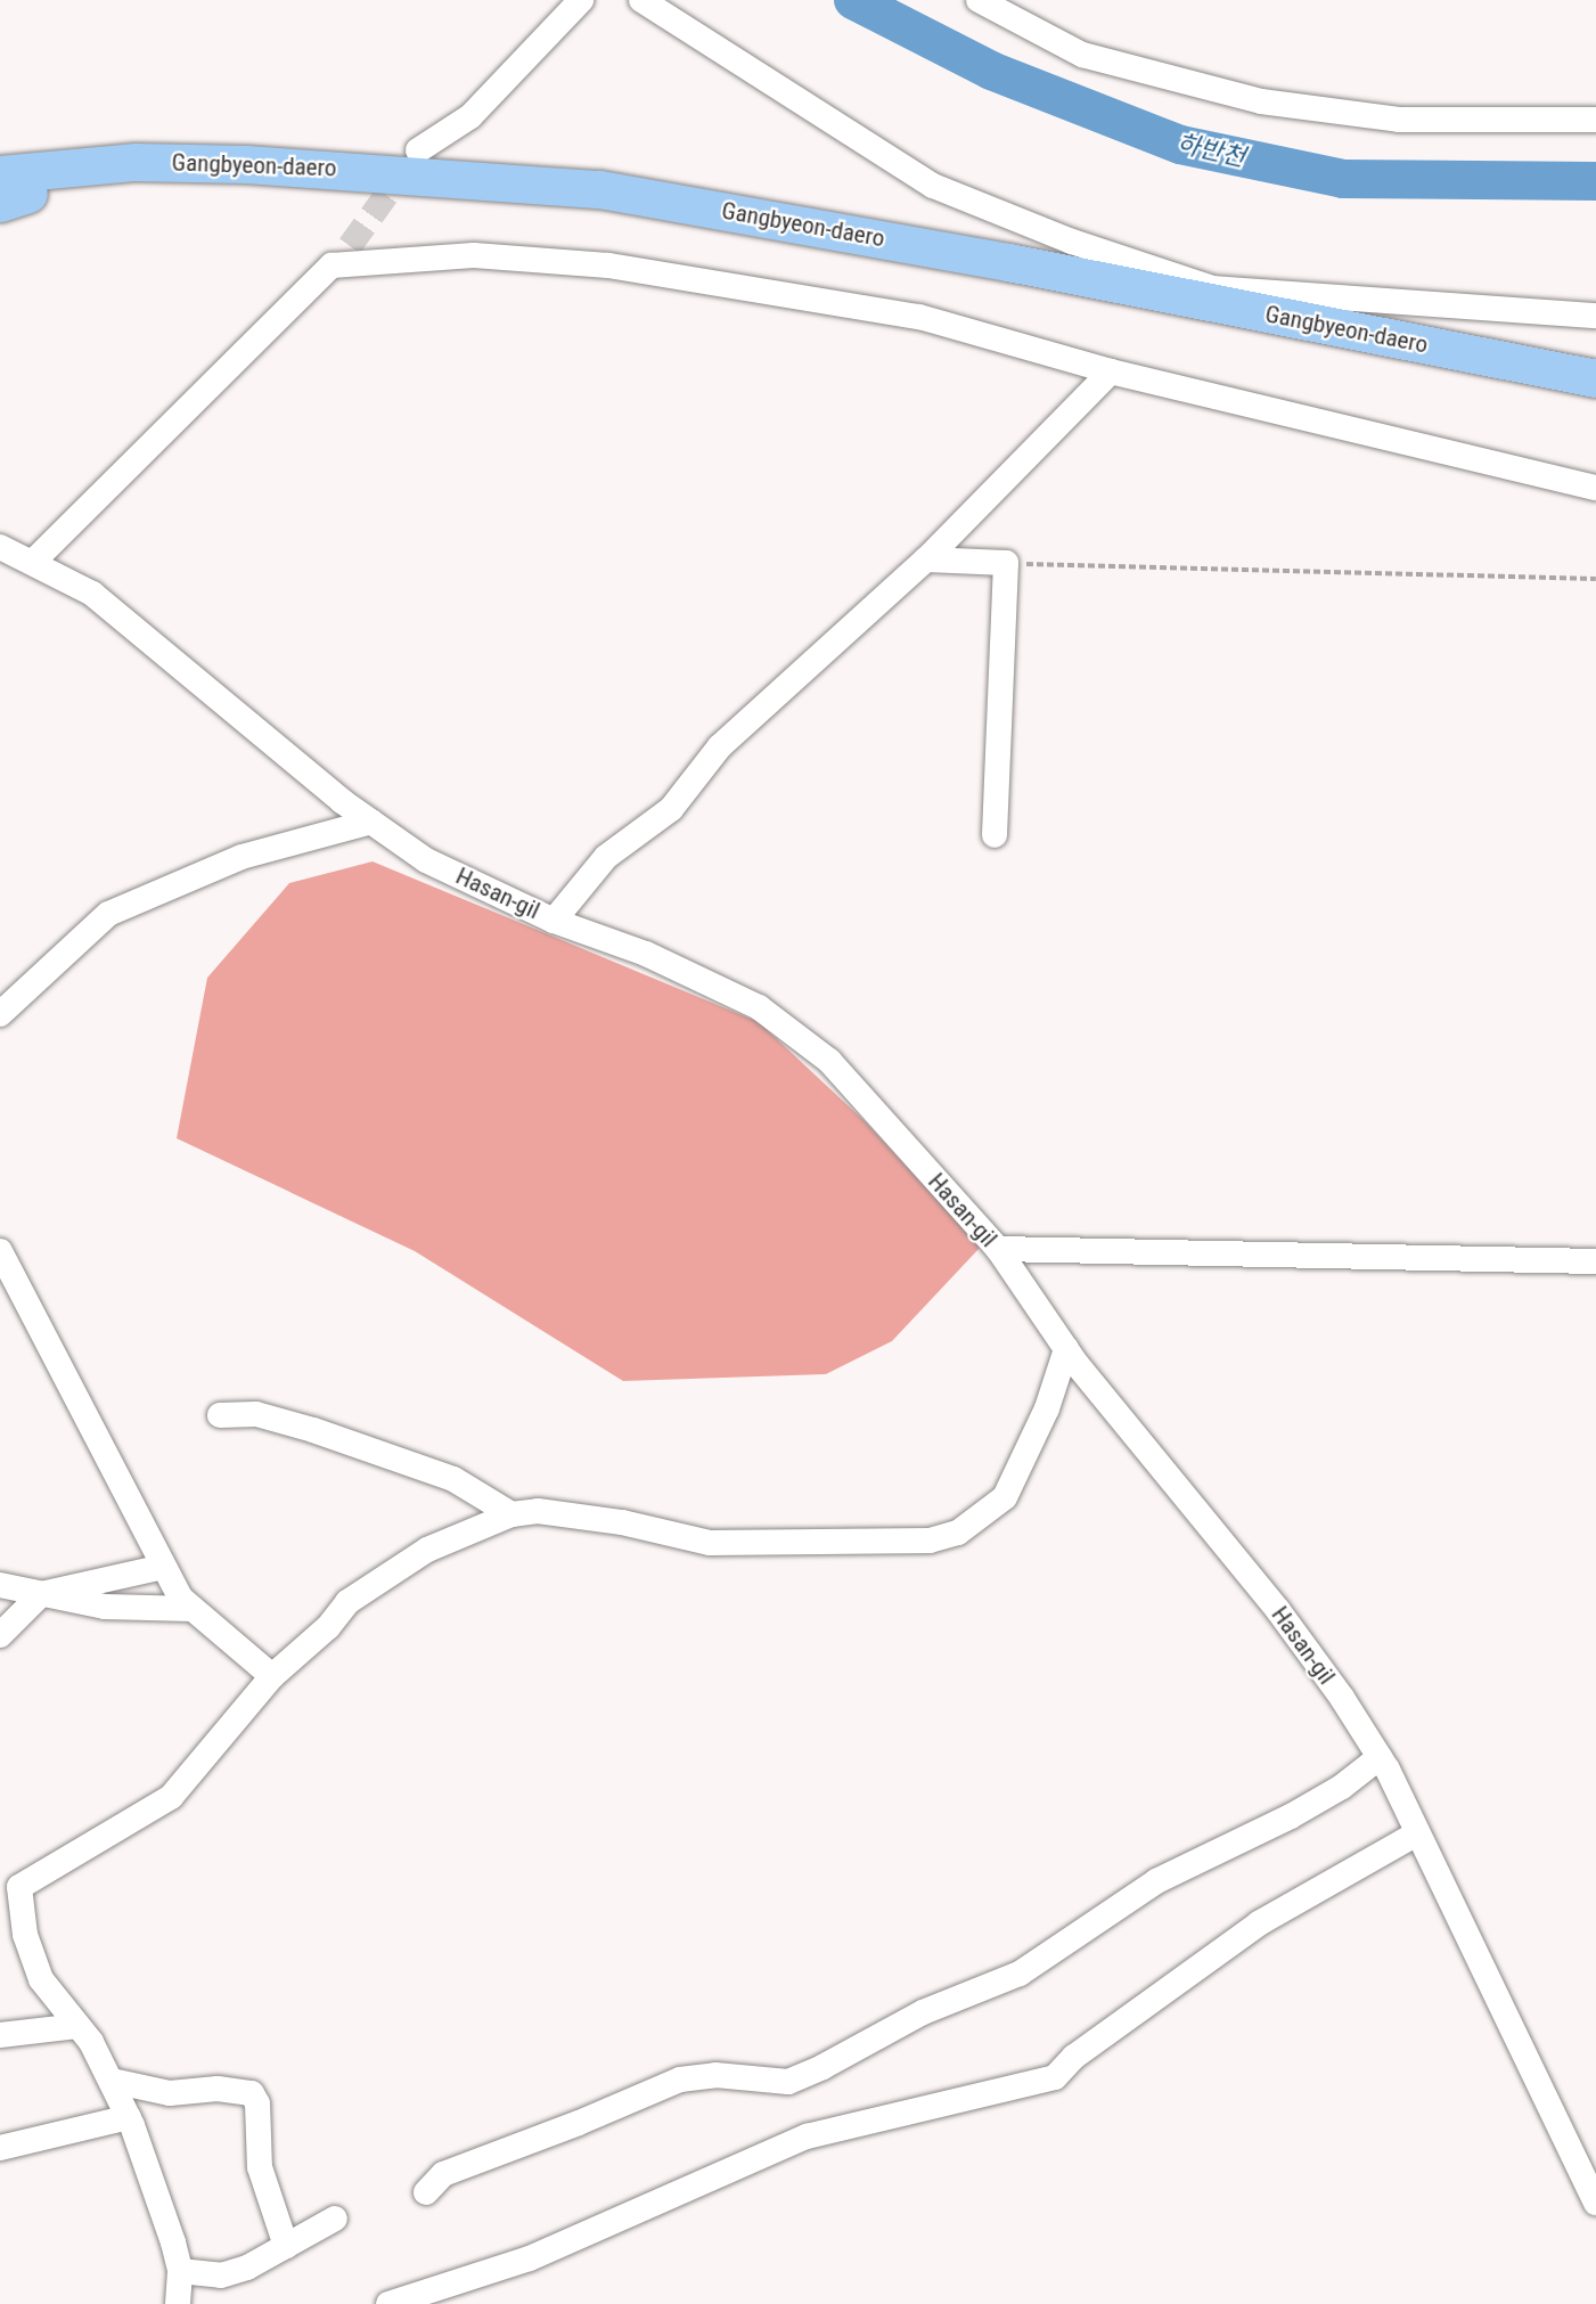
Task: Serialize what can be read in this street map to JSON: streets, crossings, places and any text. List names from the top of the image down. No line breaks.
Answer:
{"streets":{"highway":["Gangbyeon-daero"],"street":["Hasan-gil"]},"water":["하반천"]}
